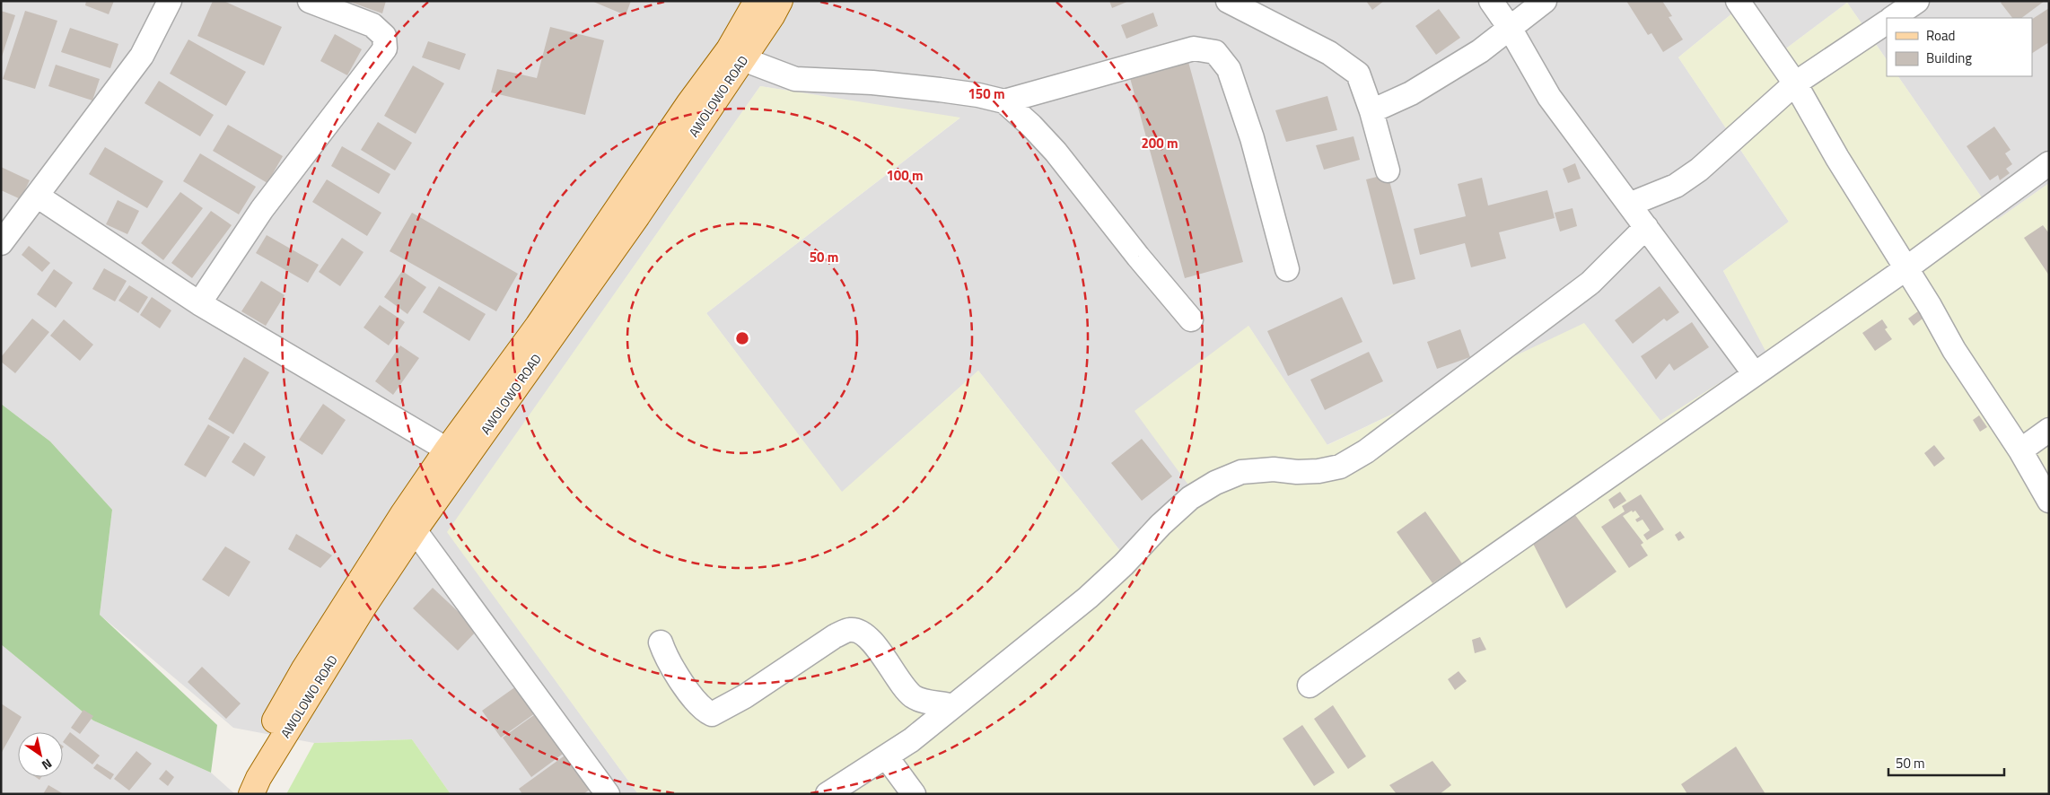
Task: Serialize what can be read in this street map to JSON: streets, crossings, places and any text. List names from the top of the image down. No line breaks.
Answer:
{"streets":{"main road":["AWOLOWO ROAD"]},"legend":["Road","Building"],"scale_bar":"50 m","north":"bottom right","rings":["150 m","200 m","100 m","50 m"]}
